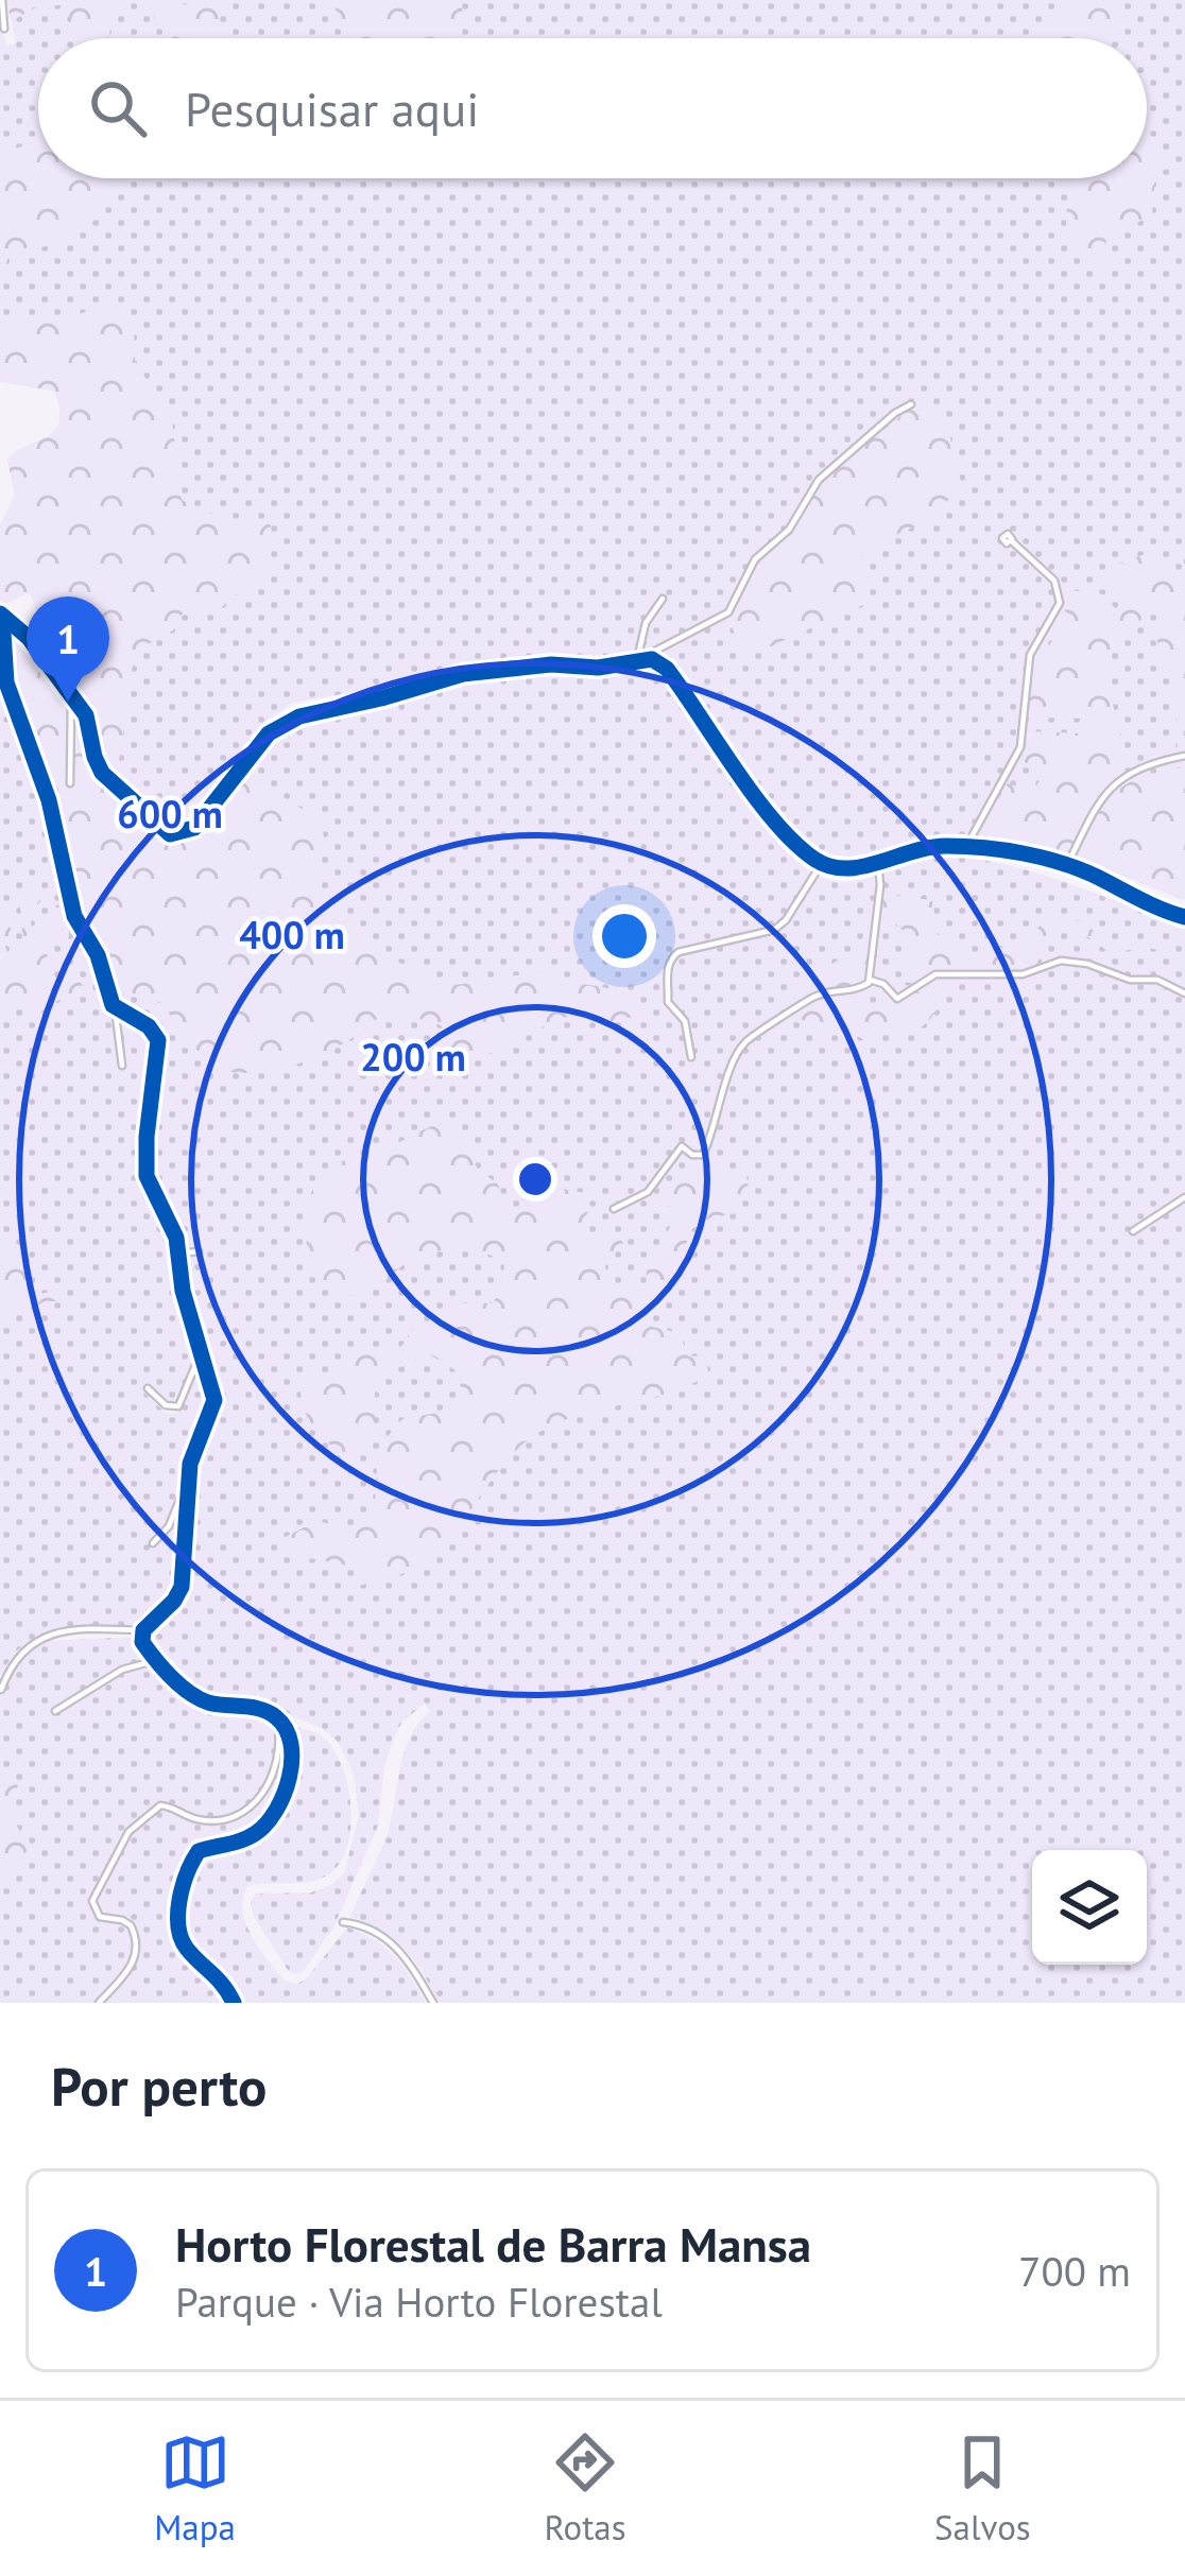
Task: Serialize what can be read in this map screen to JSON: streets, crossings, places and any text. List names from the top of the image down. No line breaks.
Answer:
{"page":{"search":"Pesquisar aqui","pins":"1","heading":"Por perto","list":[{"mark":"1","name":"Horto Florestal de Barra Mansa","note":"Parque · Via Horto Florestal","value":"700 m"}],"nav":["Mapa","Rotas","Salvos"]},"rings":["600 m","400 m","200 m"]}
